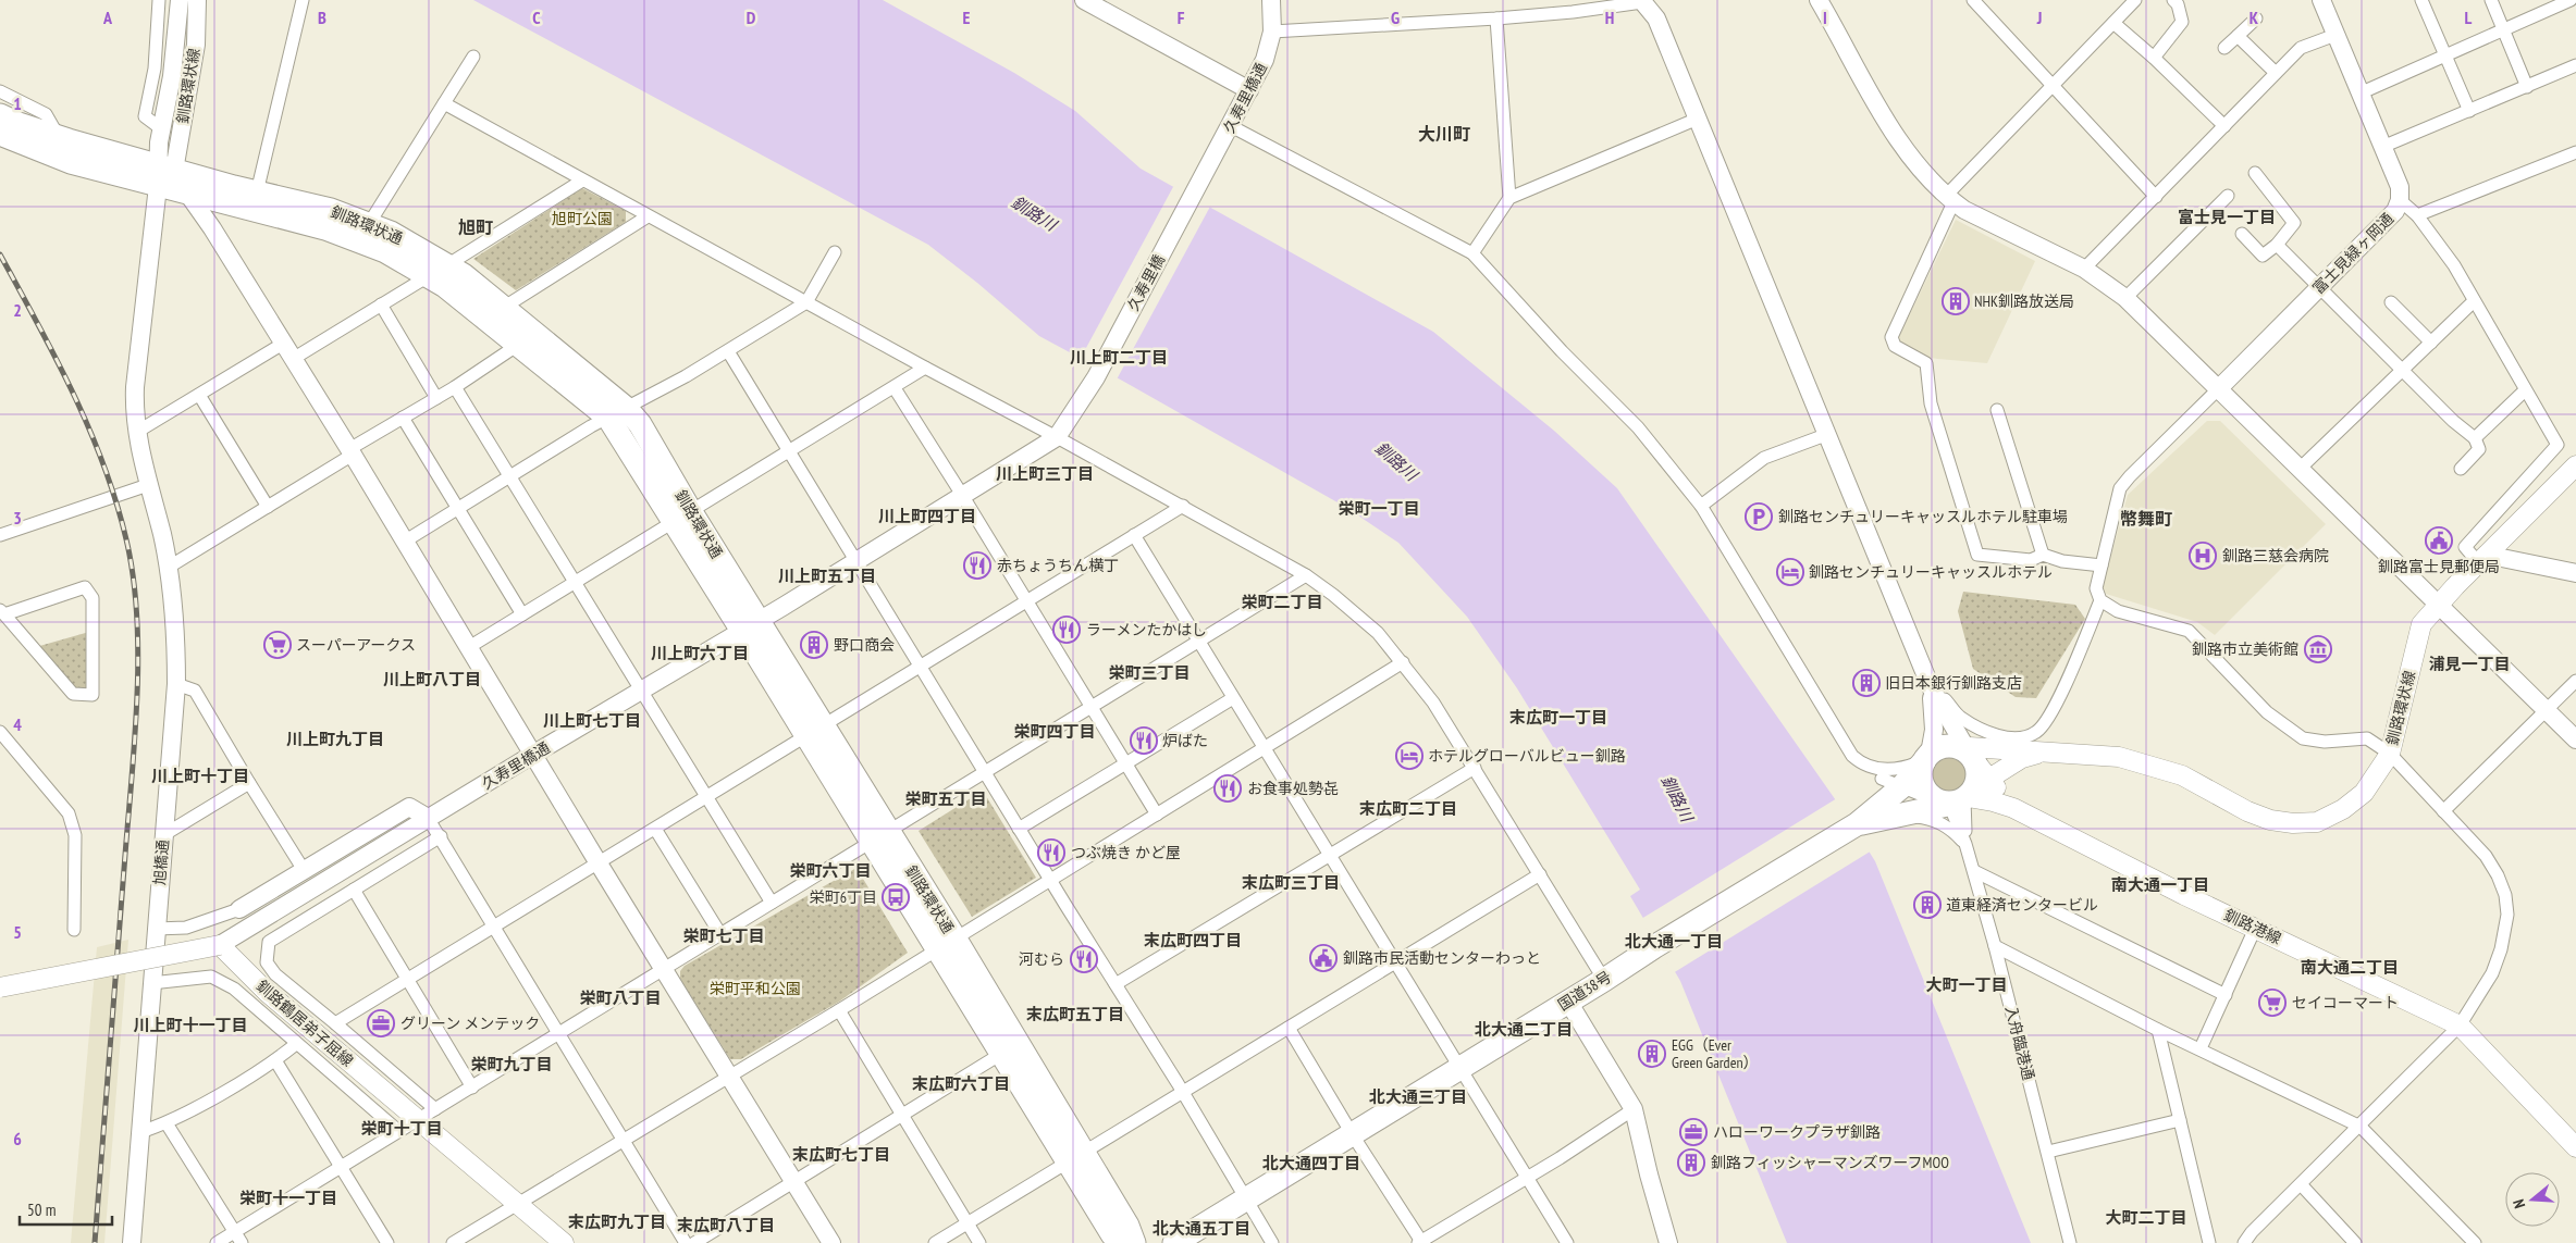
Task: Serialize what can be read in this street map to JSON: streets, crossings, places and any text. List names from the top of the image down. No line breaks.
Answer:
{"streets":{"highway":["釧路環状通","国道38号"],"main road":["釧路環状線","釧路港線","釧路鶴居弟子屈線"],"street":["久寿里橋通","富士見緑ヶ岡通","久寿里橋","旭橋通","入舟臨港通"]},"crossings":[["釧路環状線","釧路環状通"],["釧路環状線","旭橋通"],["釧路環状線","釧路港線"],["釧路環状線","国道38号"],["久寿里橋通","釧路環状通"],["久寿里橋通","久寿里橋"],["久寿里橋通","釧路鶴居弟子屈線"],["釧路環状通","旭橋通"],["釧路港線","国道38号"]],"districts":["大川町","富士見一丁目","旭町","川上町二丁目","川上町三丁目","栄町一丁目","川上町四丁目","幣舞町","川上町五丁目","栄町二丁目","川上町六丁目","浦見一丁目","栄町三丁目","川上町八丁目","末広町一丁目","川上町七丁目","栄町四丁目","川上町九丁目","川上町十丁目","栄町五丁目","末広町二丁目","栄町六丁目","末広町三丁目","南大通一丁目","栄町七丁目","末広町四丁目","北大通一丁目","南大通二丁目","大町一丁目","栄町八丁目","末広町五丁目","川上町十一丁目","北大通二丁目","栄町九丁目","末広町六丁目","北大通三丁目","栄町十丁目","末広町七丁目","北大通四丁目","栄町十一丁目","大町二丁目","末広町九丁目","末広町八丁目","北大通五丁目"],"water":["釧路川"],"parks":["旭町公園","栄町平和公園"],"places":{"building":["NHK釧路放送局","野口商会","旧日本銀行釧路支店","道東経済センタービル","EGG（Ever Green Garden）","釧路フィッシャーマンズワーフMOO"],"parking":["釧路センチュリーキャッスルホテル駐車場"],"public building":["釧路富士見郵便局","釧路市民活動センターわっと"],"hospital":["釧路三慈会病院"],"restaurant":["赤ちょうちん横丁","ラーメンたかはし","炉ばた","お食事処勢㐂","つぶ焼き かど屋","河むら"],"hotel":["釧路センチュリーキャッスルホテル","ホテルグローバルビュー釧路"],"supermarket":["スーパーアークス","セイコーマート"],"museum":["釧路市立美術館"],"bus stop":["栄町6丁目"],"office":["グリーン メンテック","ハローワークプラザ釧路"]},"scale_bar":"50 m","north":"left","grid":{"columns":["A","B","C","D","E","F","G","H","I","J","K","L"],"rows":["1","2","3","4","5","6"]}}
